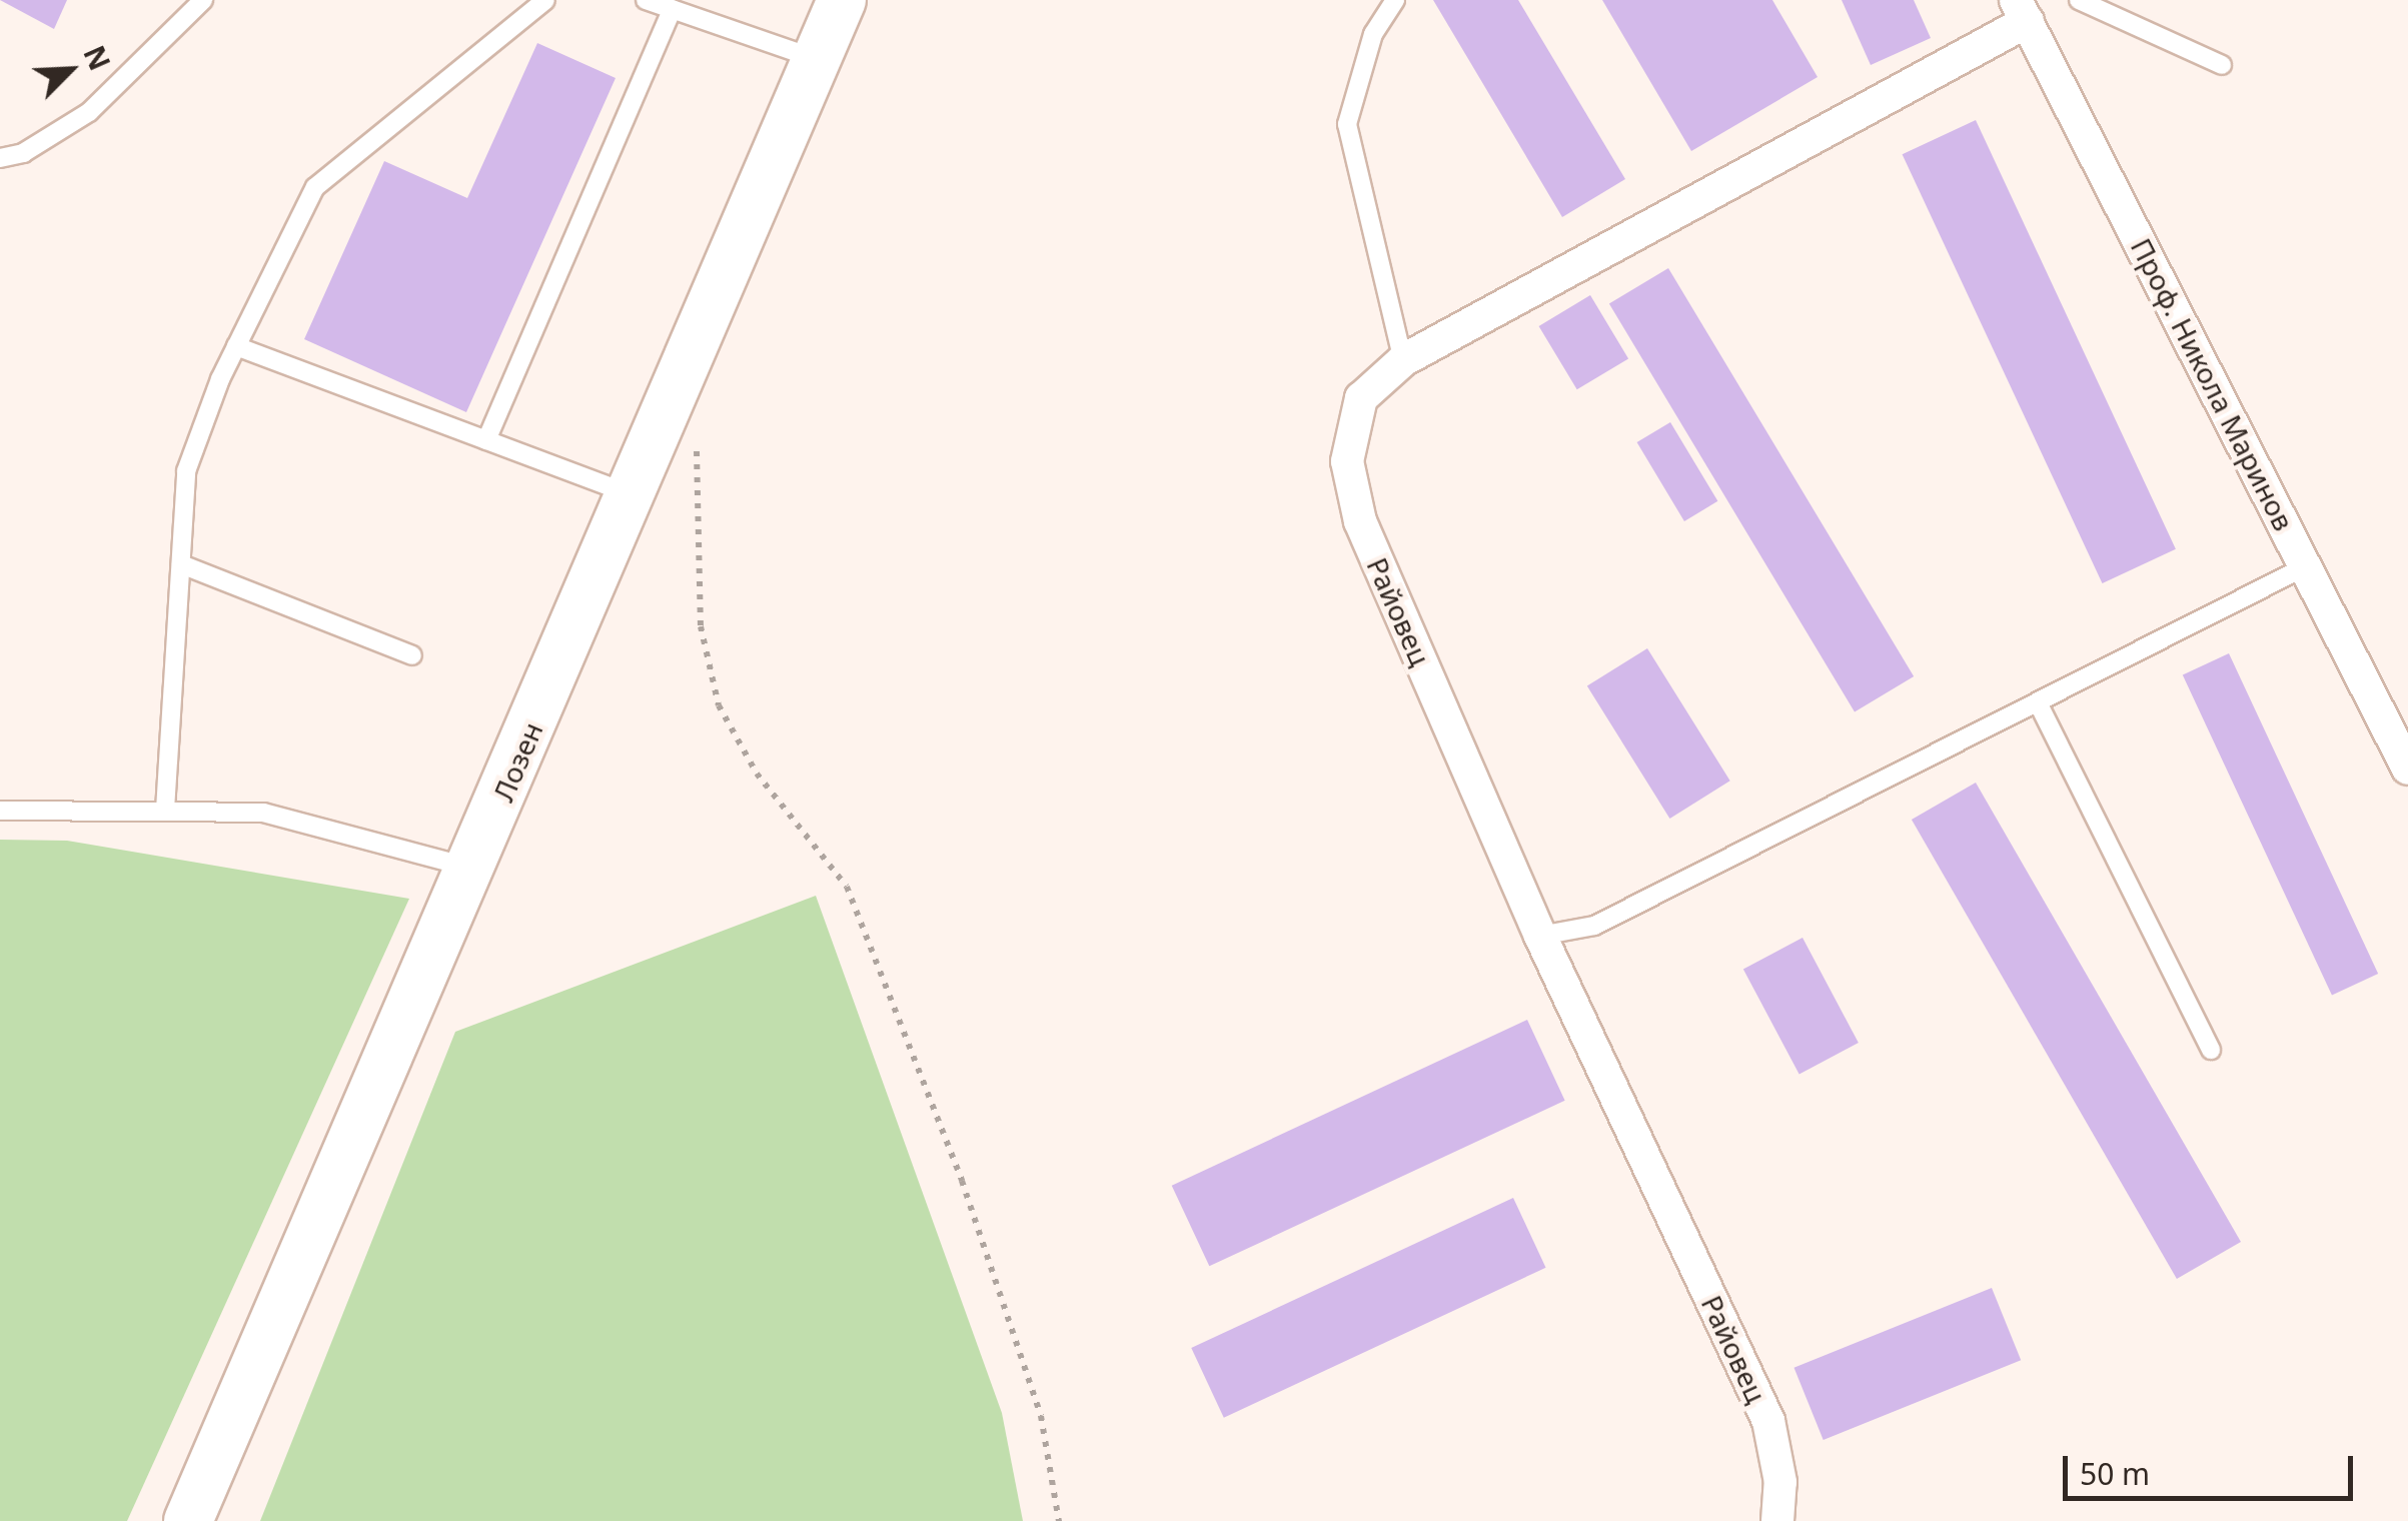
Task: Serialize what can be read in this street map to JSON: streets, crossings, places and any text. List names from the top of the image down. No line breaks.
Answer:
{"streets":{"street":["Проф. Никола Маринов","Райовец","Лозен"]},"crossings":[["Проф. Никола Маринов","Райовец"]],"scale_bar":"50 m","north":"top right"}
